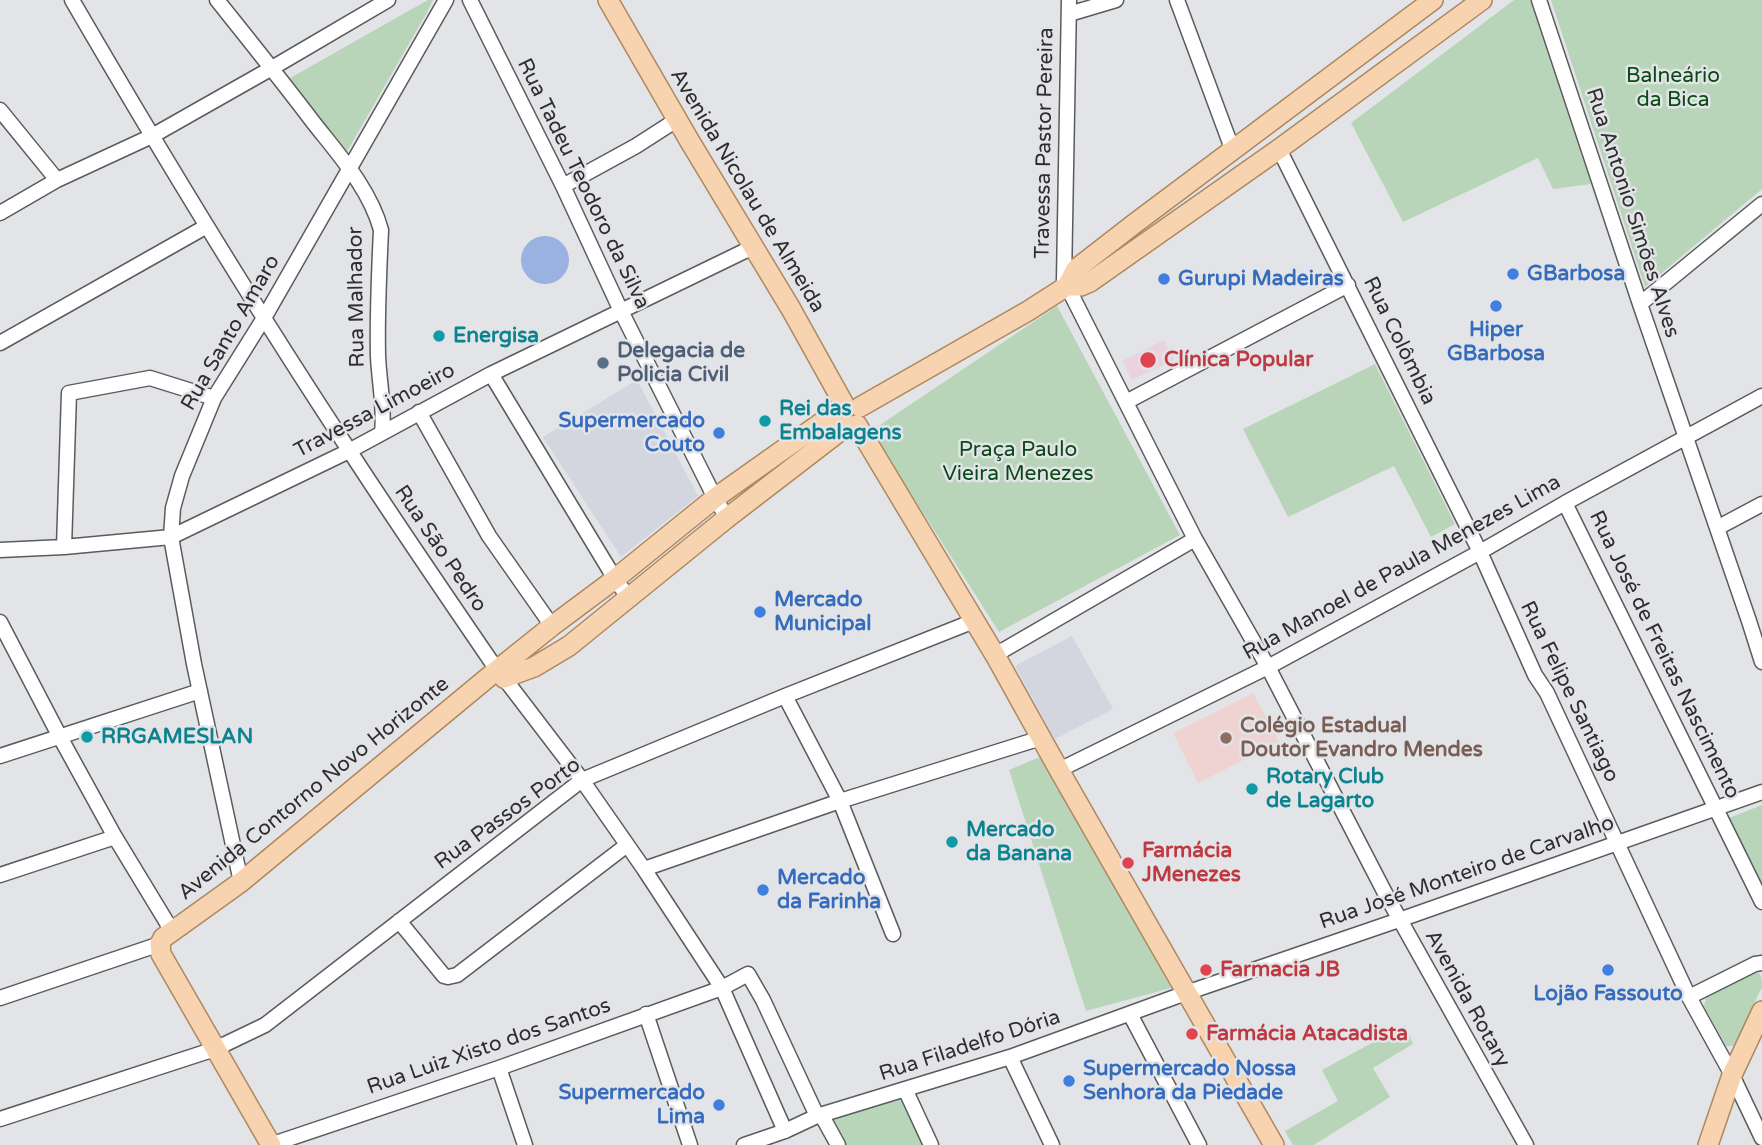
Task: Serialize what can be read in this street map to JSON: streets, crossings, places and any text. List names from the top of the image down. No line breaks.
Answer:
{"streets":{"main road":["Avenida Nicolau de Almeida","Avenida Contorno Novo Horizonte"],"street":["Travessa Pastor Pereira","Rua Tadeu Teodoro da Silva","Rua Antonio Simões Alves","Rua Malhador","Rua Santo Amaro","Rua Colômbia","Travessa Limoeiro","Rua São Pedro","Rua Manoel de Paula Menezes Lima","Rua José de Freitas Nascimento","Rua Felipe Santiago","Rua Passos Porto","Rua José Monteiro de Carvalho","Avenida Rotary","Rua Filadelfo Dória","Rua Luiz Xisto dos Santos"]},"crossings":[["Rua Tadeu Teodoro da Silva","Travessa Limoeiro"],["Avenida Nicolau de Almeida","Travessa Limoeiro"],["Rua Antonio Simões Alves","Rua Manoel de Paula Menezes Lima"],["Rua Malhador","Rua Santo Amaro"],["Rua Malhador","Travessa Limoeiro"],["Rua Santo Amaro","Travessa Limoeiro"],["Rua Santo Amaro","Rua São Pedro"],["Rua Santo Amaro","Avenida Contorno Novo Horizonte"],["Rua Colômbia","Rua Manoel de Paula Menezes Lima"],["Rua Colômbia","Rua Felipe Santiago"],["Travessa Limoeiro","Rua São Pedro"],["Rua São Pedro","Avenida Contorno Novo Horizonte"],["Rua São Pedro","Rua Passos Porto"],["Rua São Pedro","Rua Filadelfo Dória"],["Rua São Pedro","Rua Luiz Xisto dos Santos"],["Rua Manoel de Paula Menezes Lima","Rua José de Freitas Nascimento"],["Rua Manoel de Paula Menezes Lima","Rua Felipe Santiago"],["Rua Manoel de Paula Menezes Lima","Avenida Rotary"],["Rua José de Freitas Nascimento","Rua José Monteiro de Carvalho"],["Rua Felipe Santiago","Rua José Monteiro de Carvalho"],["Rua José Monteiro de Carvalho","Avenida Rotary"],["Rua José Monteiro de Carvalho","Rua Filadelfo Dória"],["Rua Filadelfo Dória","Rua Luiz Xisto dos Santos"]],"parks":["Balneário da Bica","Praça Paulo Vieira Menezes"],"places":["GBarbosa","Gurupi Madeiras","Hiper GBarbosa","Energisa","Clínica Popular","Delegacia de Policia Civil","Rei das Embalagens","Supermercado Couto","Mercado Municipal","RRGAMESLAN","Colégio Estadual Doutor Evandro Mendes","Rotary Club de Lagarto","Mercado da Banana","Farmácia JMenezes","Mercado da Farinha","Farmacia JB","Lojão Fassouto","Farmácia Atacadista","Supermercado Nossa Senhora da Piedade","Supermercado Lima"]}
